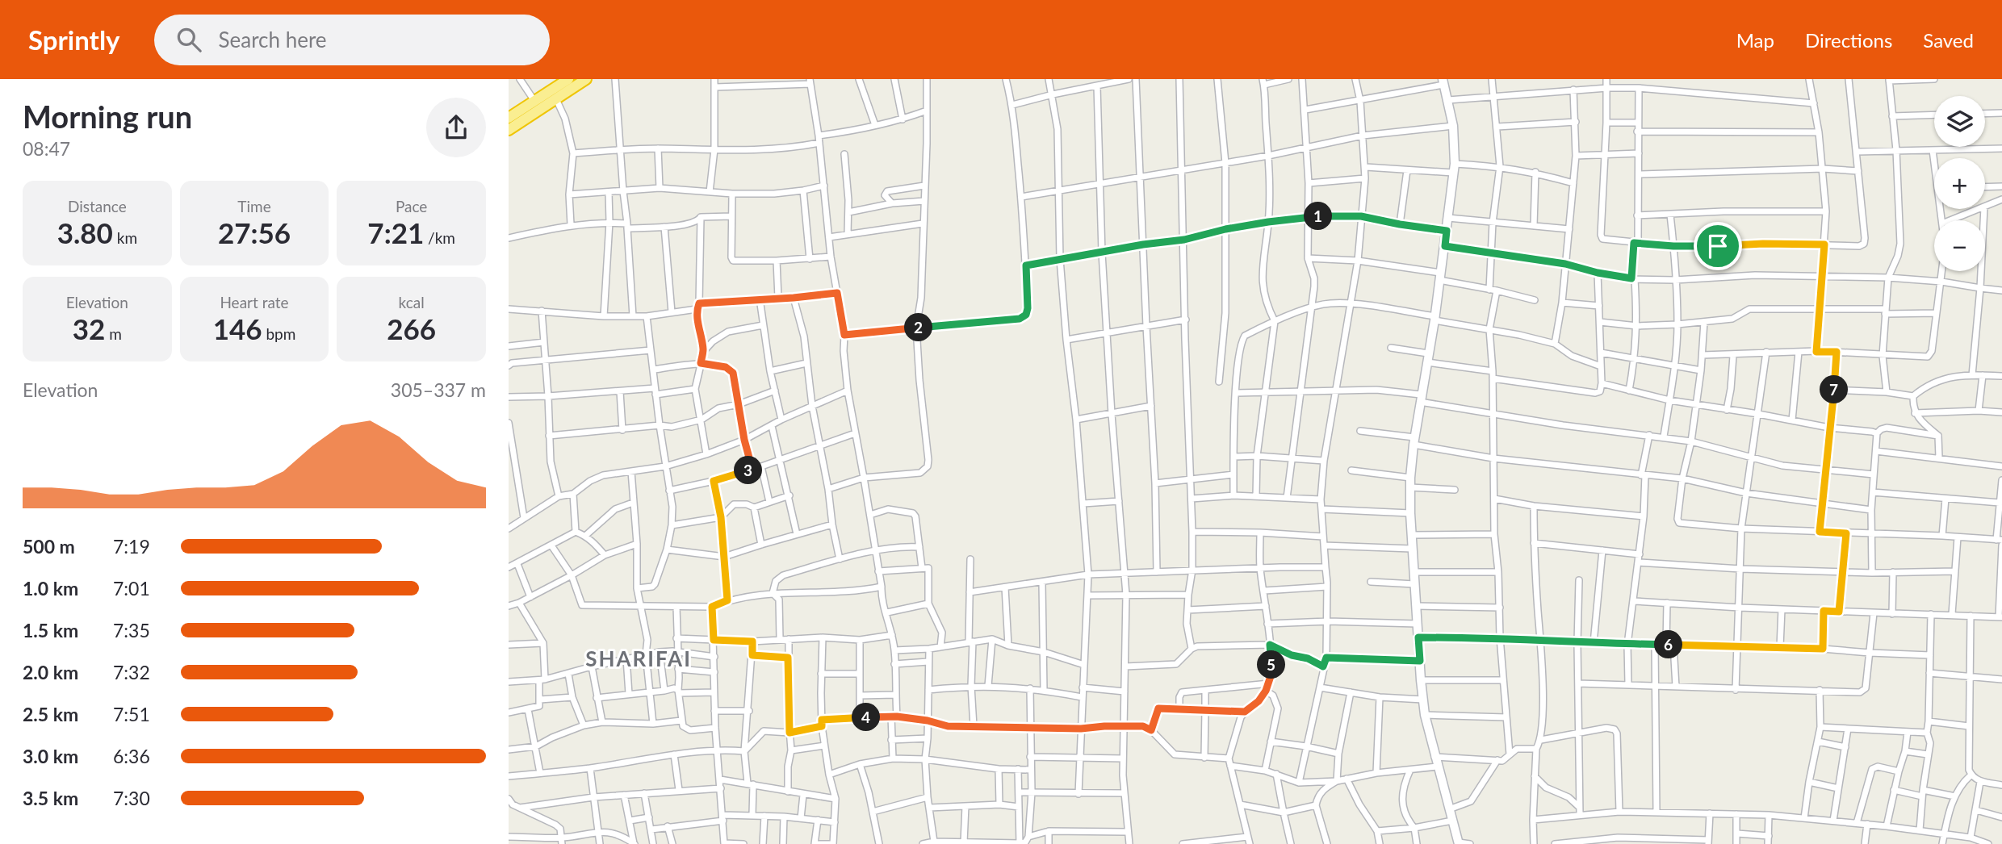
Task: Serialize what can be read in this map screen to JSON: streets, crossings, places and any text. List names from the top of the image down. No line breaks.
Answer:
{"districts":["SHARIFAI"],"page":{"header":"Sprintly","search":"Search here","nav":["Map","Directions","Saved"],"heading":["Morning run","08:47"],"map_buttons":["+","−"],"stats":[["Distance","3.80 km"],["Time","27:56"],["Pace","7:21 /km"],["Elevation","32 m"],["Heart rate","146 bpm"],["kcal","266"]],"pins":["1","2","7","3","6","5","4"],"chart":["Elevation","305–337 m"],"list":[{"name":"500 m","note":"7:19"},{"name":"1.0 km","note":"7:01"},{"name":"1.5 km","note":"7:35"},{"name":"2.0 km","note":"7:32"},{"name":"2.5 km","note":"7:51"},{"name":"3.0 km","note":"6:36"},{"name":"3.5 km","note":"7:30"}]}}
